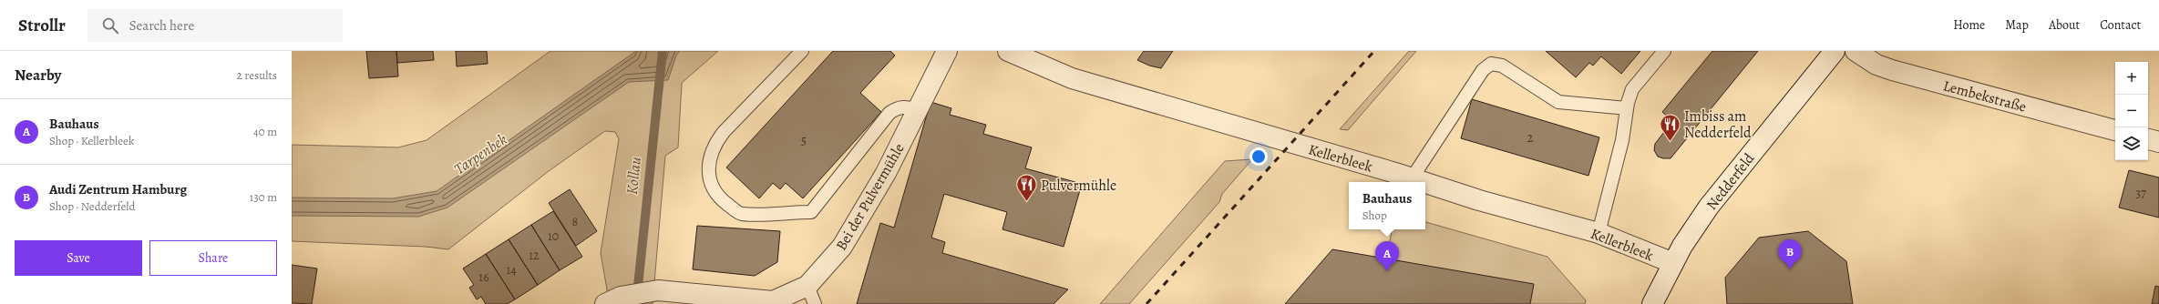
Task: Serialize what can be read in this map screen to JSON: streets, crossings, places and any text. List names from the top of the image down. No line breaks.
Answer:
{"streets":{"street":["Lembekstraße","Kellerbleek","Nedderfeld","Bei der Pulvermühle"]},"crossings":[["Kellerbleek","Nedderfeld"]],"water":["Tarpenbek","Kollau"],"places":{"restaurant":["Imbiss am Nedderfeld","Pulvermühle"]},"house_numbers":["2","5","37","8","10","12","14","16"],"page":{"header":"Strollr","search":"Search here","nav":["Home","Map","About","Contact"],"heading":["Nearby","2 results"],"map_buttons":["+","−"],"list":[{"mark":"A","name":"Bauhaus","note":"Shop · Kellerbleek","value":"40 m"},{"mark":"B","name":"Audi Zentrum Hamburg","note":"Shop · Nedderfeld","value":"130 m"}],"popup":["Bauhaus","Shop"],"buttons":["Save","Share"],"pins":["B","A"]}}
